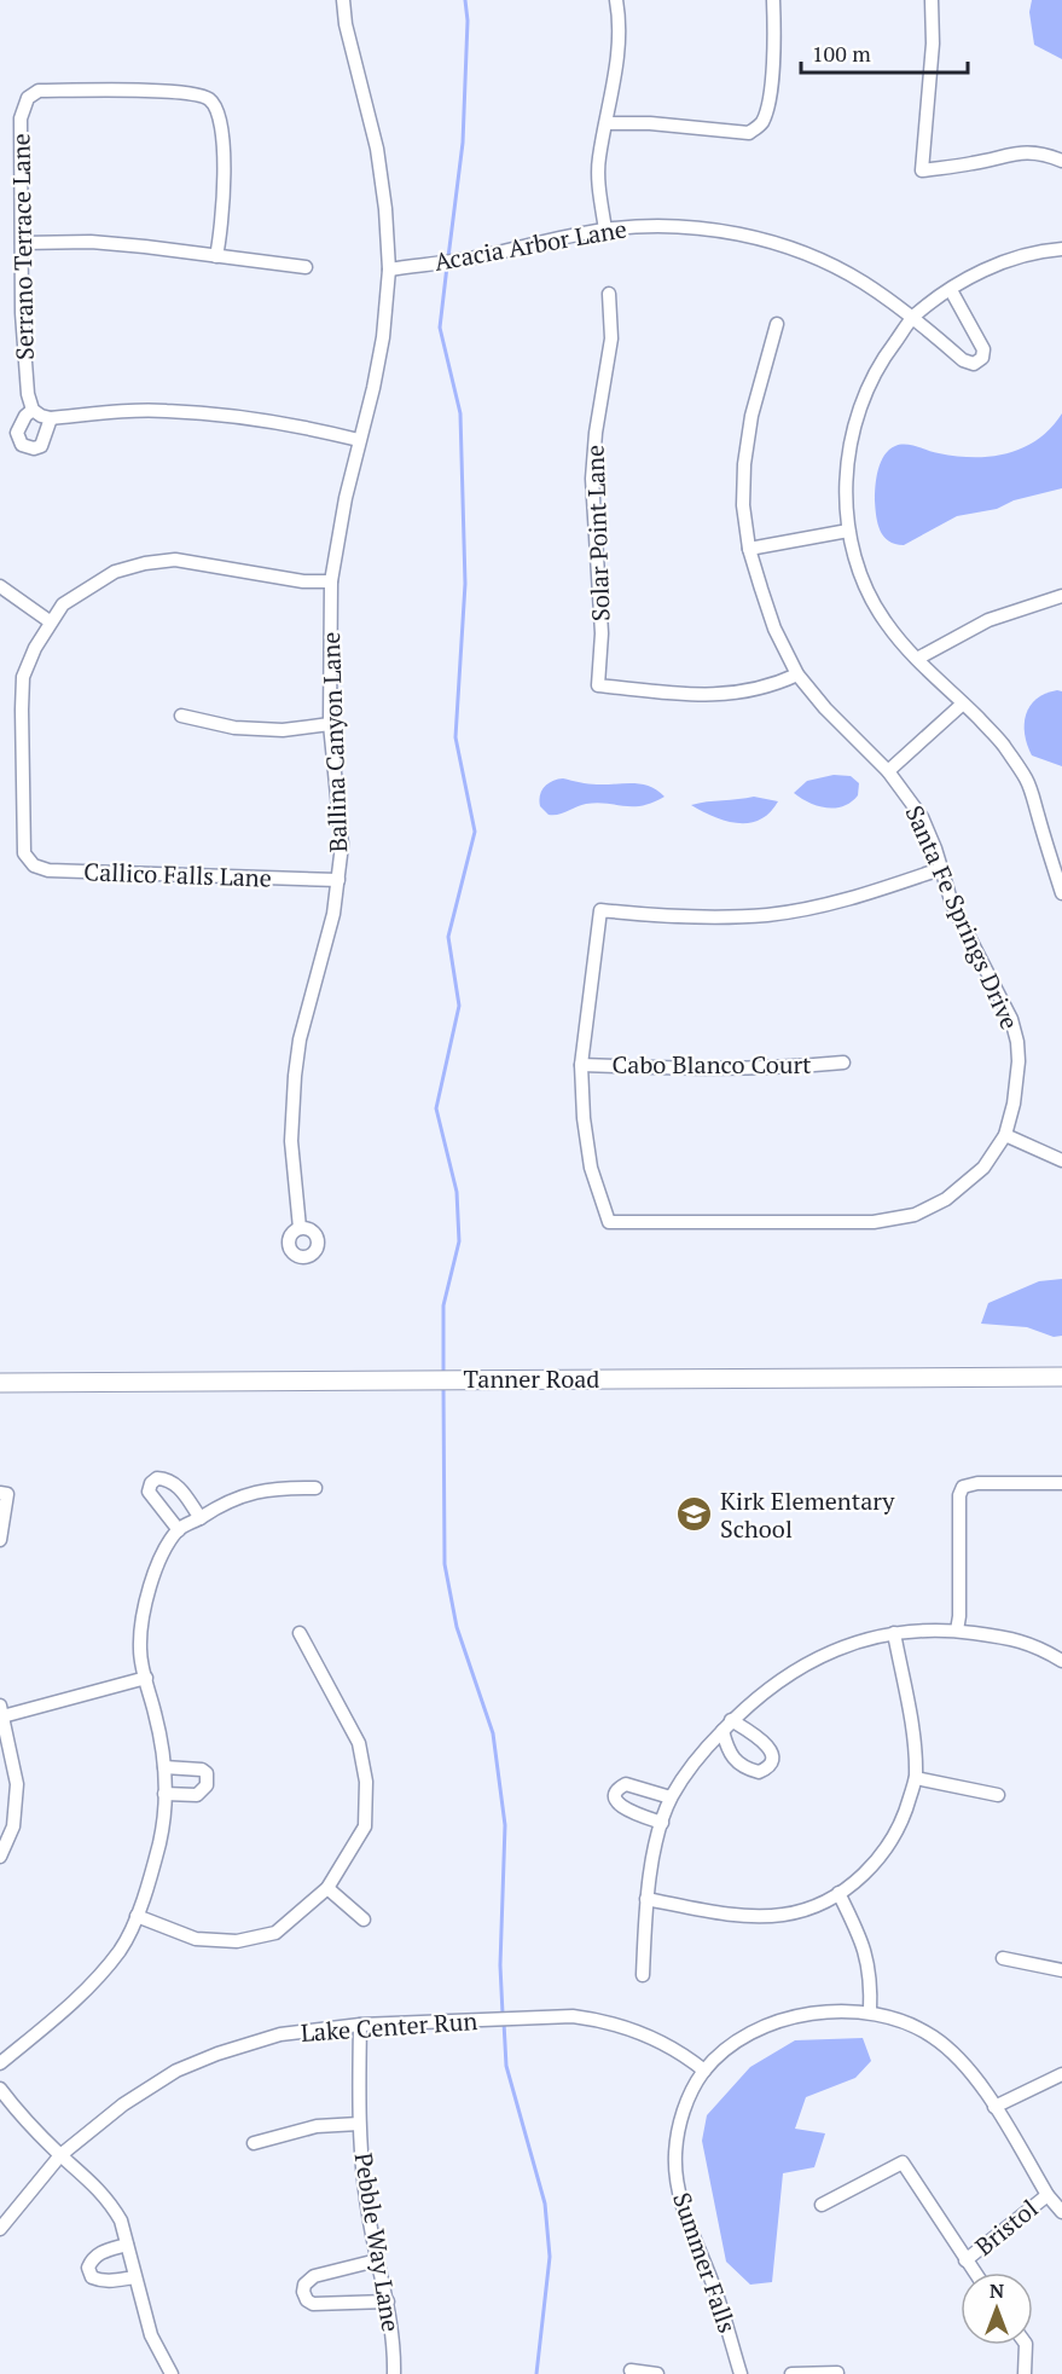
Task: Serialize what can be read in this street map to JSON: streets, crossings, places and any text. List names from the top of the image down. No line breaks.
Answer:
{"streets":{"main road":["Tanner Road"],"street":["Acacia Arbor Lane","Serrano Terrace Lane","Solar Point Lane","Ballina Canyon Lane","Callico Falls Lane","Santa Fe Springs Drive","Cabo Blanco Court","Lake Center Run","Bristol","Pebble Way Lane","Summer Falls"]},"crossings":[["Acacia Arbor Lane","Ballina Canyon Lane"],["Solar Point Lane","Santa Fe Springs Drive"],["Ballina Canyon Lane","Callico Falls Lane"],["Santa Fe Springs Drive","Cabo Blanco Court"],["Lake Center Run","Pebble Way Lane"],["Lake Center Run","Summer Falls"]],"places":{"school or university":["Kirk Elementary School"]},"scale_bar":"100 m","north":"top"}
